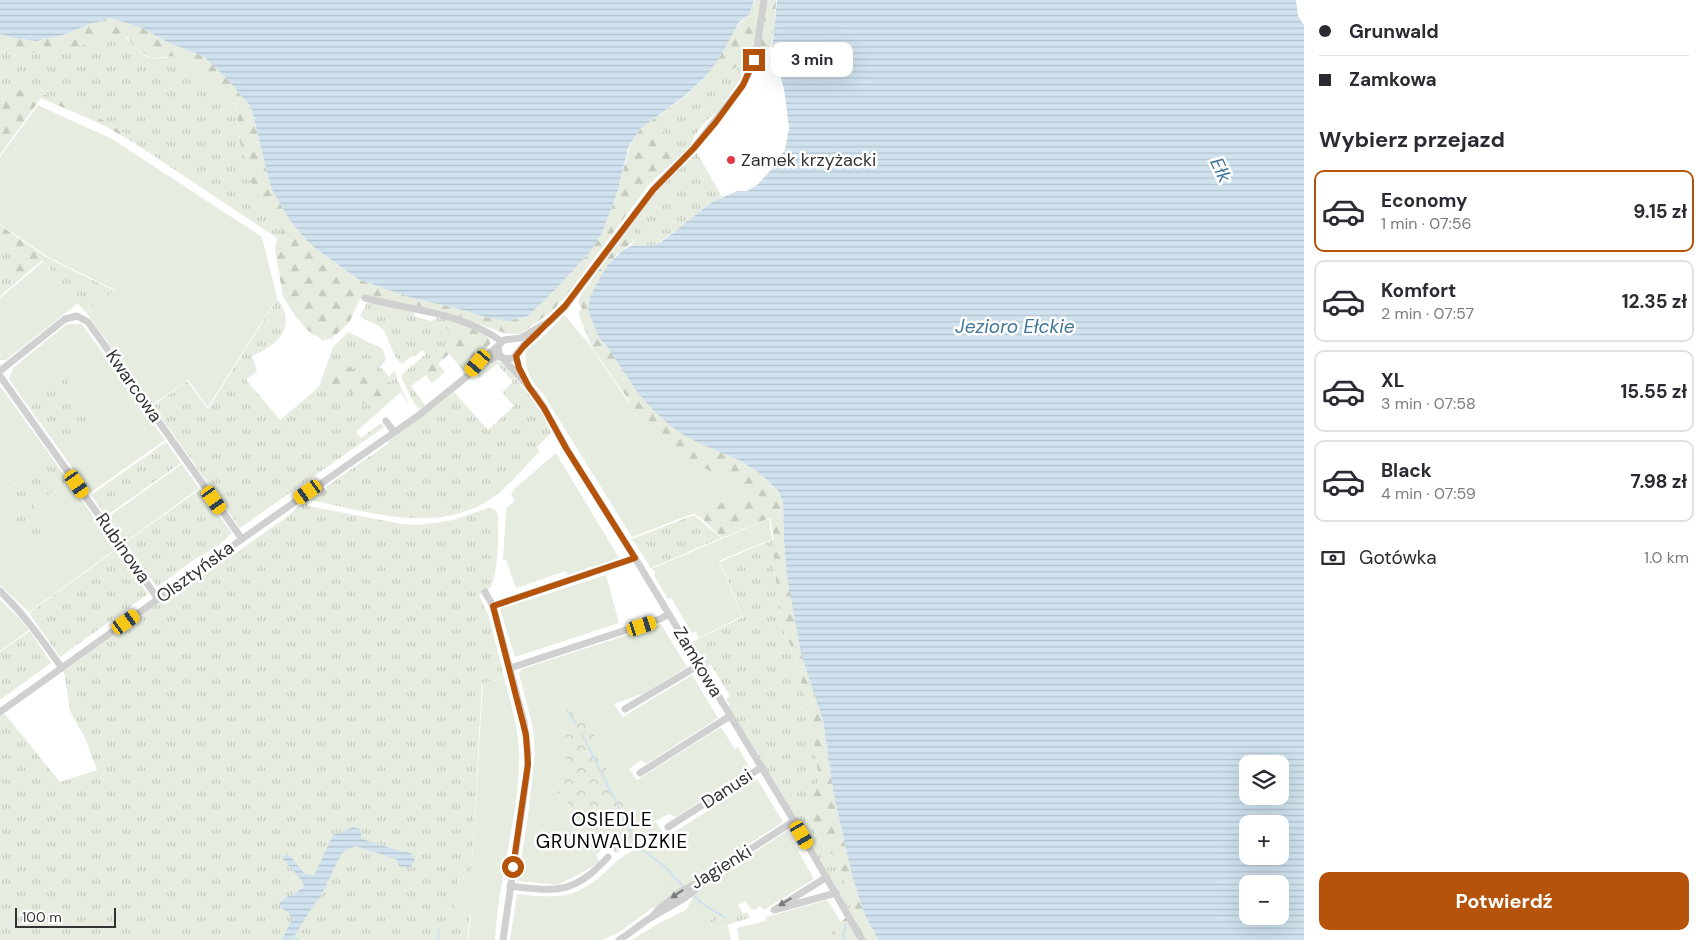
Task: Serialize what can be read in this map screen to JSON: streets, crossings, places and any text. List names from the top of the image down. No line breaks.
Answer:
{"streets":{"street":["Kwarcowa","Rubinowa","Olsztyńska","Zamkowa","Danusi","Jagienki"]},"crossings":[["Kwarcowa","Olsztyńska"],["Rubinowa","Olsztyńska"],["Zamkowa","Danusi"],["Zamkowa","Jagienki"]],"districts":["OSIEDLE GRUNWALDZKIE"],"water":["Ełk","Jezioro Ełckie"],"places":["Zamek krzyżacki"],"scale_bar":"100 m","page":{"banner":["Grunwald","Zamkowa"],"bubble":"3 min","heading":"Wybierz przejazd","list":[{"name":"Economy","note":"1 min · 07:56","value":"9.15 zł"},{"name":"Komfort","note":"2 min · 07:57","value":"12.35 zł"},{"name":"XL","note":"3 min · 07:58","value":"15.55 zł"},{"name":"Black","note":"4 min · 07:59","value":"7.98 zł"}],"pay":["Gotówka","1.0 km"],"map_buttons":["+","−"],"buttons":"Potwierdź","scale":"100 m"}}
